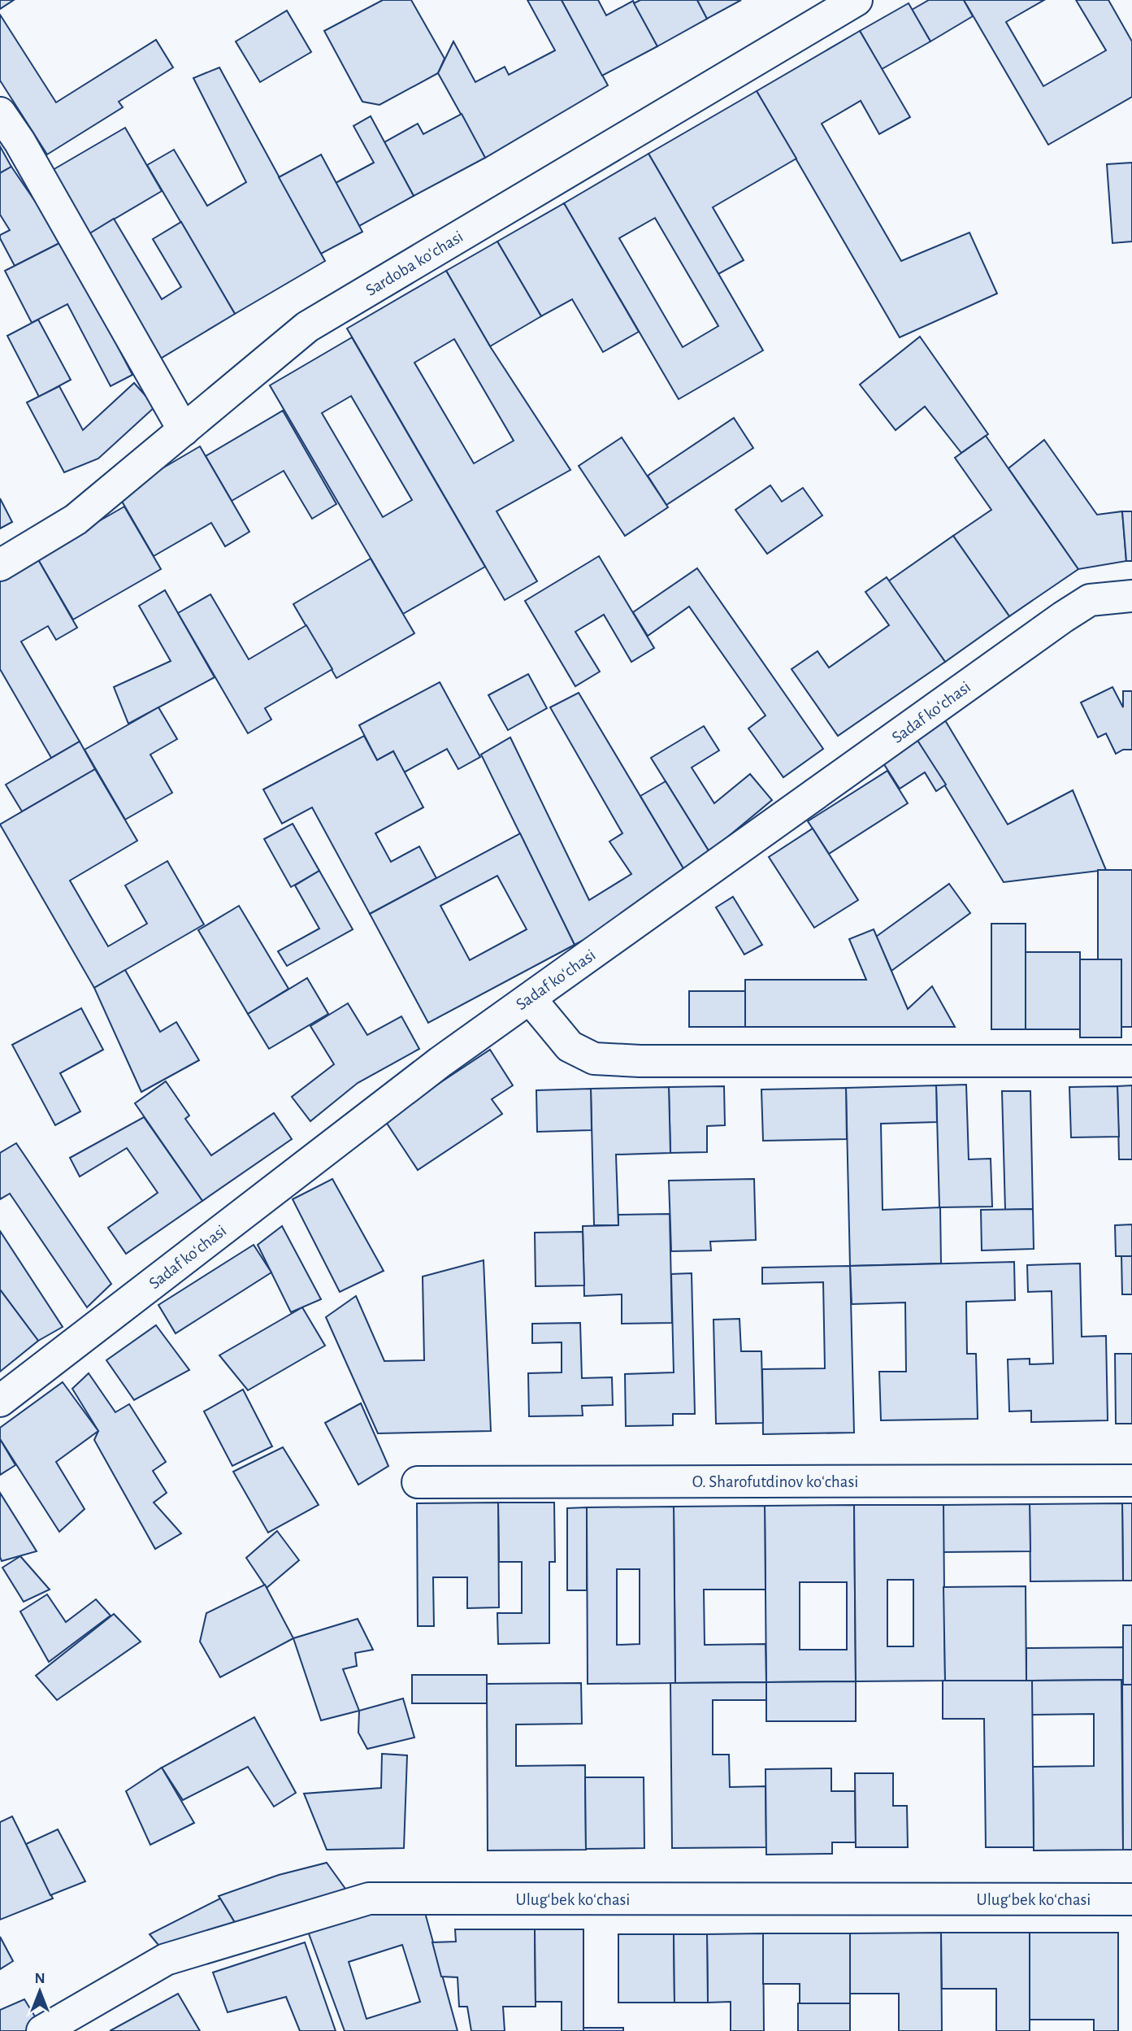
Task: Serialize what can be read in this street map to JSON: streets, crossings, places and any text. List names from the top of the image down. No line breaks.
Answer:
{"streets":{"street":["Sardoba koʻchasi","Sadaf koʻchasi","O. Sharofutdinov koʻchasi","Ulugʻbek koʻchasi"]},"north":"top"}
